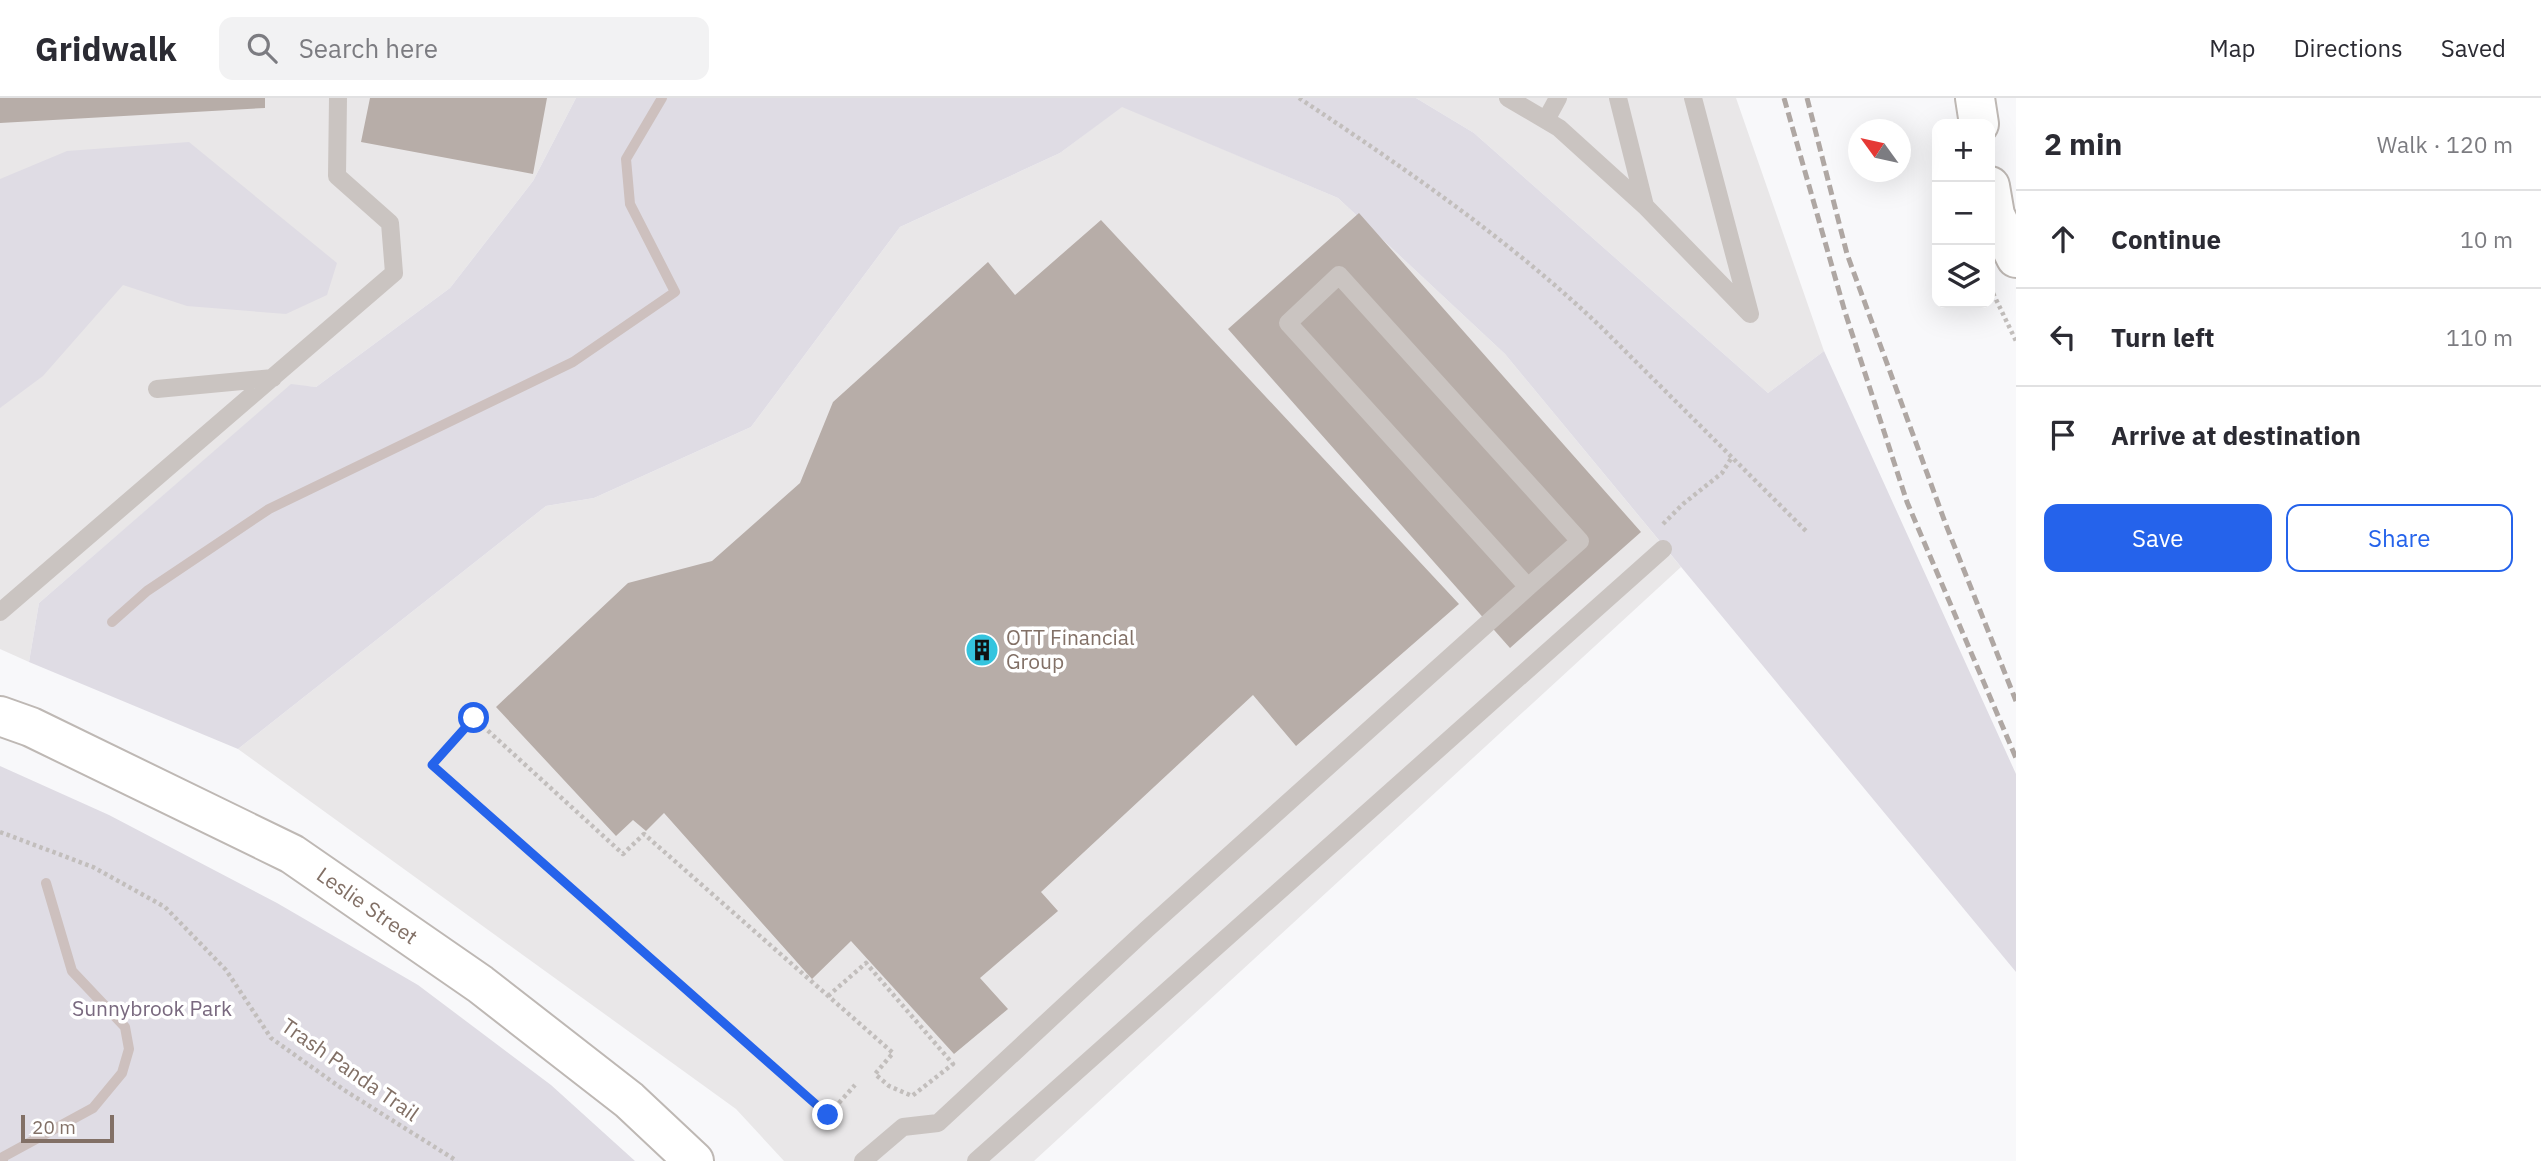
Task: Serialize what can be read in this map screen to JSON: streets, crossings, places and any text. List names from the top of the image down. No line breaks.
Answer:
{"streets":{"main road":["Leslie Street"],"path":["Trash Panda Trail"]},"parks":["Sunnybrook Park"],"places":{"building":["OTT Financial Group"]},"scale_bar":"20 m","north":"top left","page":{"header":"Gridwalk","search":"Search here","nav":["Map","Directions","Saved"],"heading":["2 min","Walk · 120 m"],"map_buttons":["+","−"],"list":[["Continue","10 m"],["Turn left","110 m"],"Arrive at destination"],"buttons":["Save","Share"],"scale":"20 m"}}
